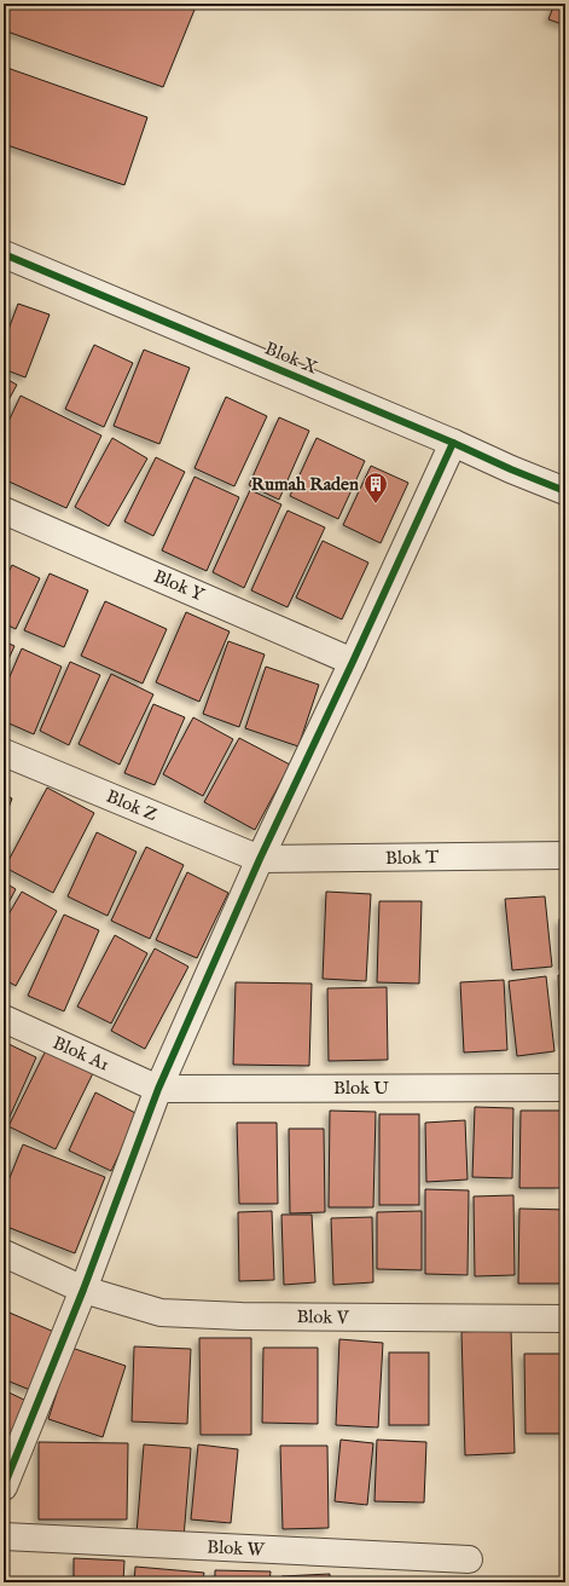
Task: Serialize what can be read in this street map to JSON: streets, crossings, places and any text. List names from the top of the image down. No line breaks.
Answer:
{"streets":{"street":["Blok X","Blok Y","Blok Z","Blok T","Blok A1","Blok U","Blok V","Blok W"]},"crossings":[["Blok Z","Blok T"],["Blok A1","Blok U"]],"places":{"building":["Rumah Raden"]}}
